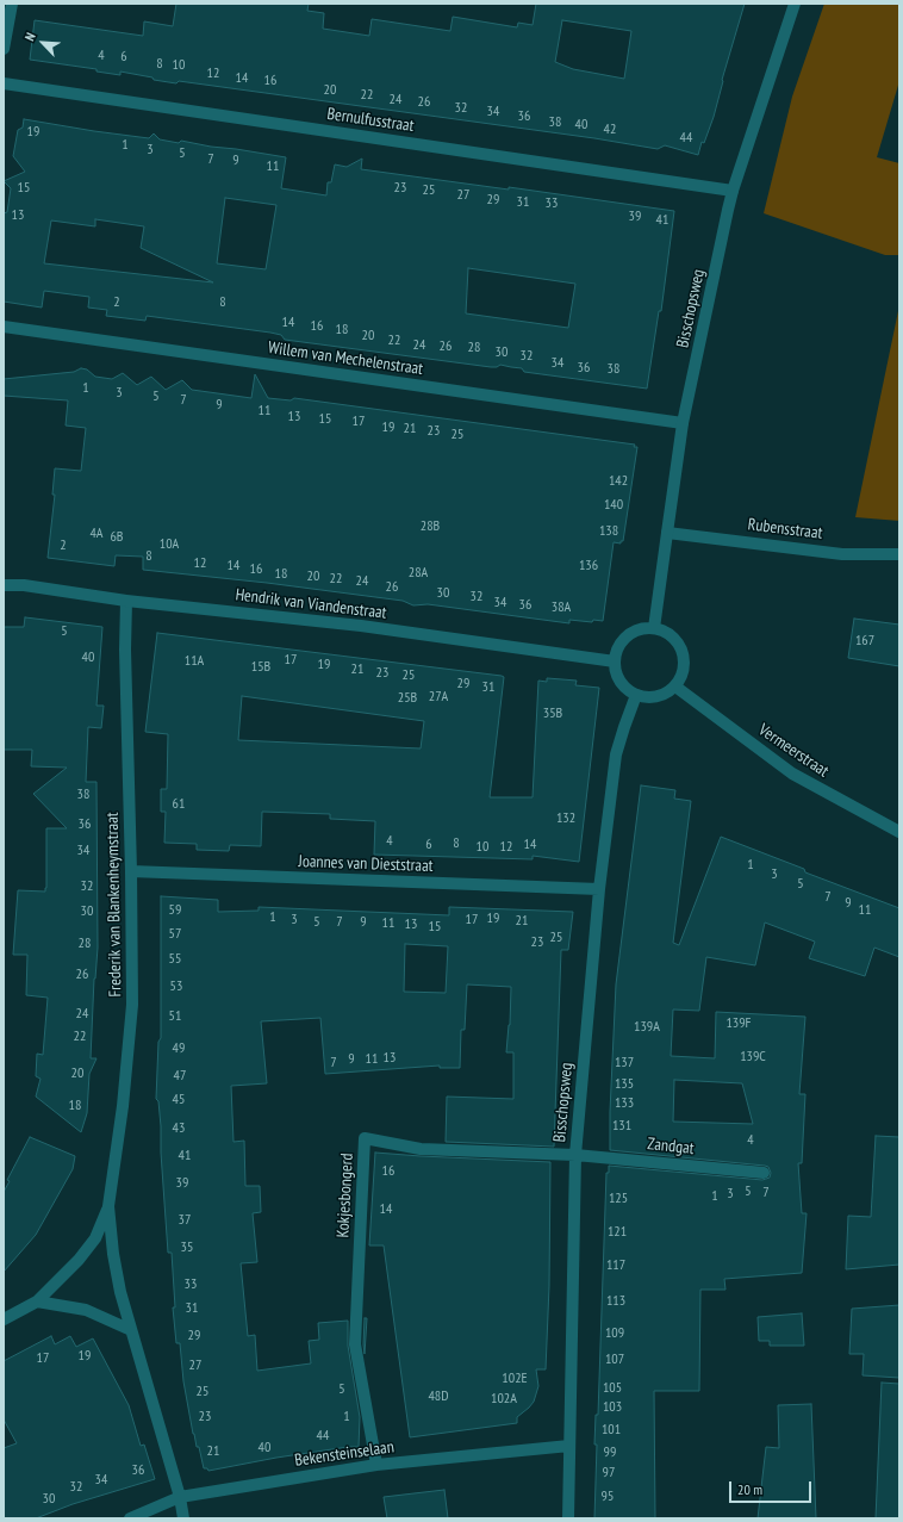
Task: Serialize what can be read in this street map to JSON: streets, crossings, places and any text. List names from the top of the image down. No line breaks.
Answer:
{"streets":{"street":["Bernulfusstraat","Bisschopsweg","Willem van Mechelenstraat","Rubensstraat","Hendrik van Viandenstraat","Vermeerstraat","Joannes van Dieststraat","Frederik van Blankenheymstraat","Zandgat","Kokjesbongerd","Bekensteinselaan"]},"crossings":[["Bernulfusstraat","Bisschopsweg"],["Bisschopsweg","Willem van Mechelenstraat"],["Bisschopsweg","Rubensstraat"],["Bisschopsweg","Hendrik van Viandenstraat"],["Bisschopsweg","Vermeerstraat"],["Bisschopsweg","Joannes van Dieststraat"],["Bisschopsweg","Zandgat"],["Bisschopsweg","Kokjesbongerd"],["Bisschopsweg","Bekensteinselaan"],["Hendrik van Viandenstraat","Vermeerstraat"],["Hendrik van Viandenstraat","Frederik van Blankenheymstraat"],["Joannes van Dieststraat","Frederik van Blankenheymstraat"],["Frederik van Blankenheymstraat","Bekensteinselaan"],["Zandgat","Kokjesbongerd"],["Kokjesbongerd","Bekensteinselaan"]],"house_numbers":["4","6","8","10","12","14","16","20","22","24","26","32","34","36","38","40","42","19","44","1","3","5","7","9","11","15","23","25","27","29","31","33","13","39","41","2","8","14","16","18","20","22","24","26","28","30","32","34","36","38","1","3","5","7","9","11","13","15","17","19","21","23","25","142","140","28B","138","4A","6B","10A","2","8","12","14","136","16","28A","18","20","22","24","26","30","32","34","36","38A","5","167","40","17","11A","19","15B","21","23","25","29","31","27A","25B","35B","38","61","132","36","4","8","6","14","10","12","34","1","3","5","32","7","9","59","11","30","1","19","3","17","21","5","7","9","11","13","15","57","25","23","28","55","26","53","24","51","139F","139A","22","49","139C","13","9","11","7","137","20","47","135","45","133","18","131","43","4","41","16","39","5","7","3","1","125","14","37","121","35","117","33","113","31","109","29","19","17","107","27","102E","105","5","25","48D","102A","103","23","1","101","44","40","21","99","36","97","34","32","95","30"],"scale_bar":"20 m","north":"top left"}
